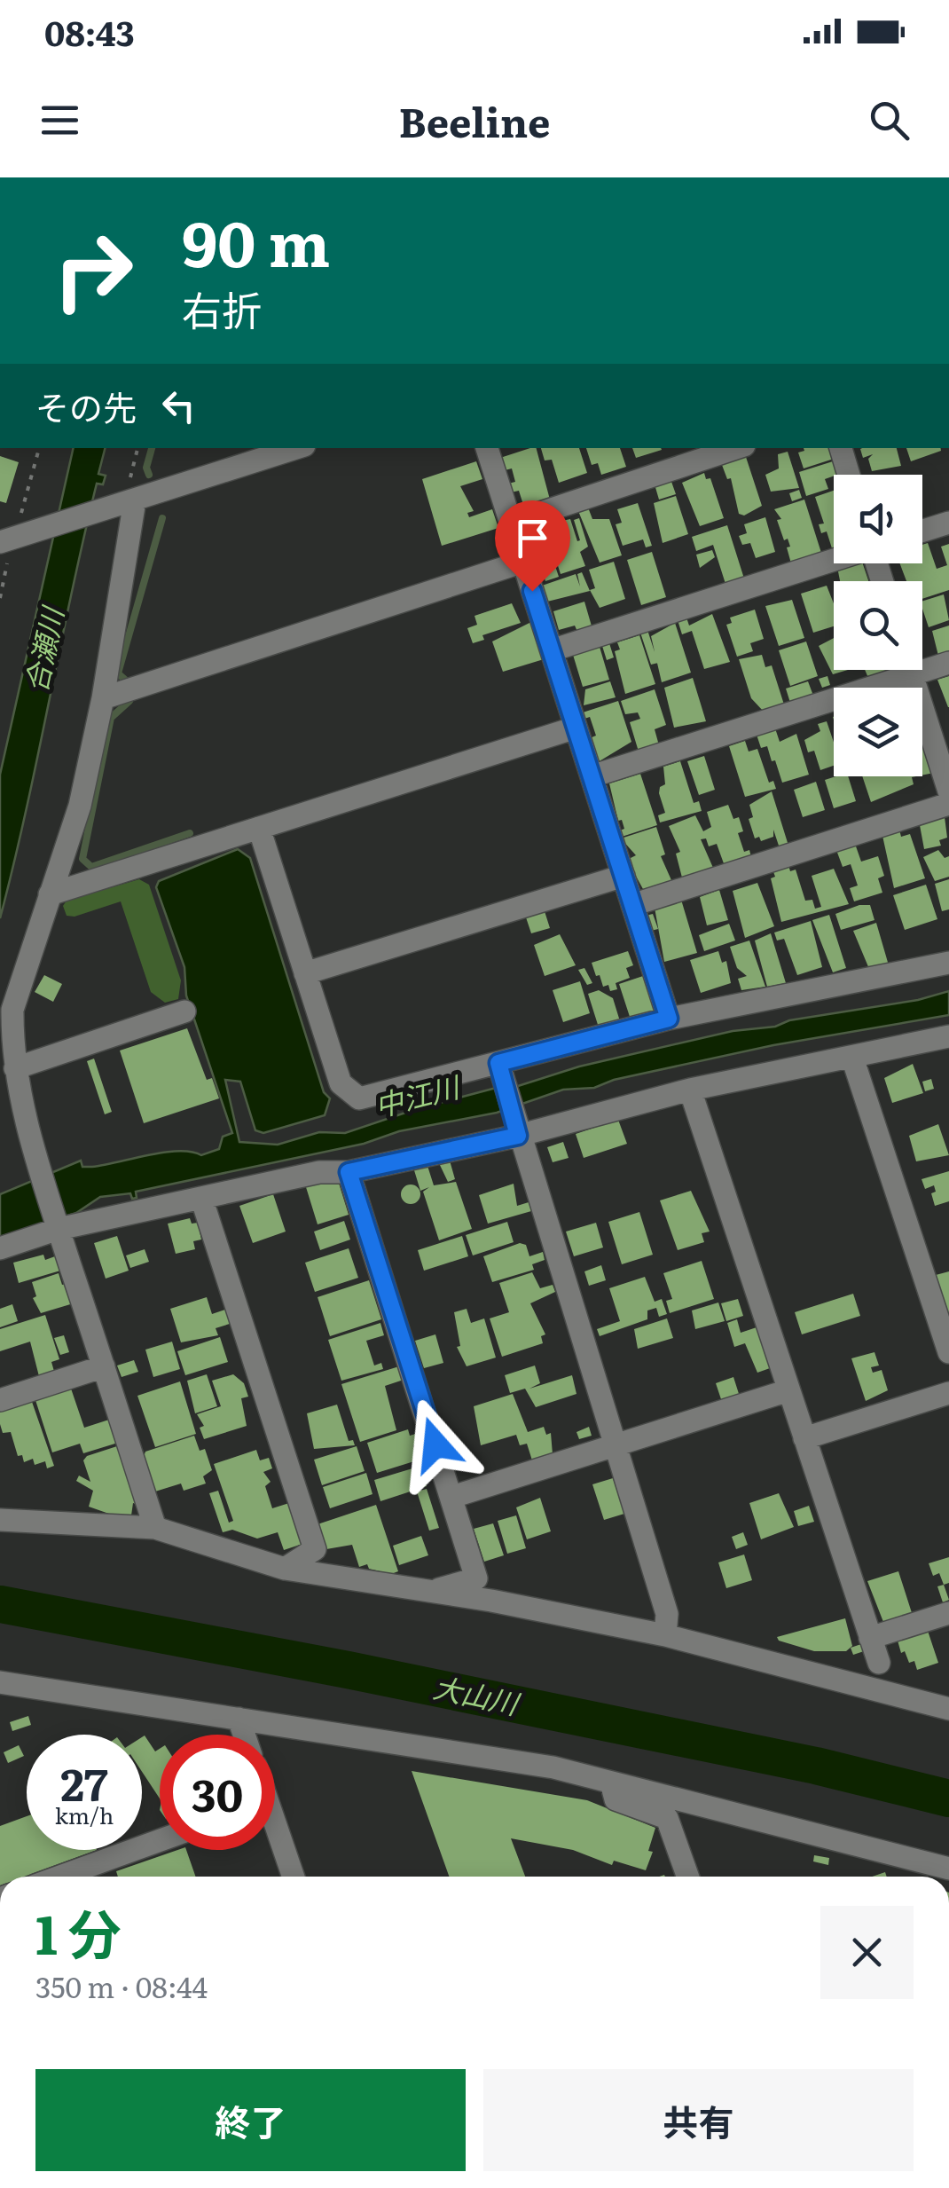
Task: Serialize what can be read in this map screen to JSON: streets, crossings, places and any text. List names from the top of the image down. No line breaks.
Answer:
{"water":["合瀬川","中江川","大山川"],"page":{"status":"08:43","header":"Beeline","turn":["90 m","右折"],"then":"その先","speed":"27 km/h","limit":"30","heading":["1 分","350 m · 08:44"],"buttons":["終了","共有"]}}
